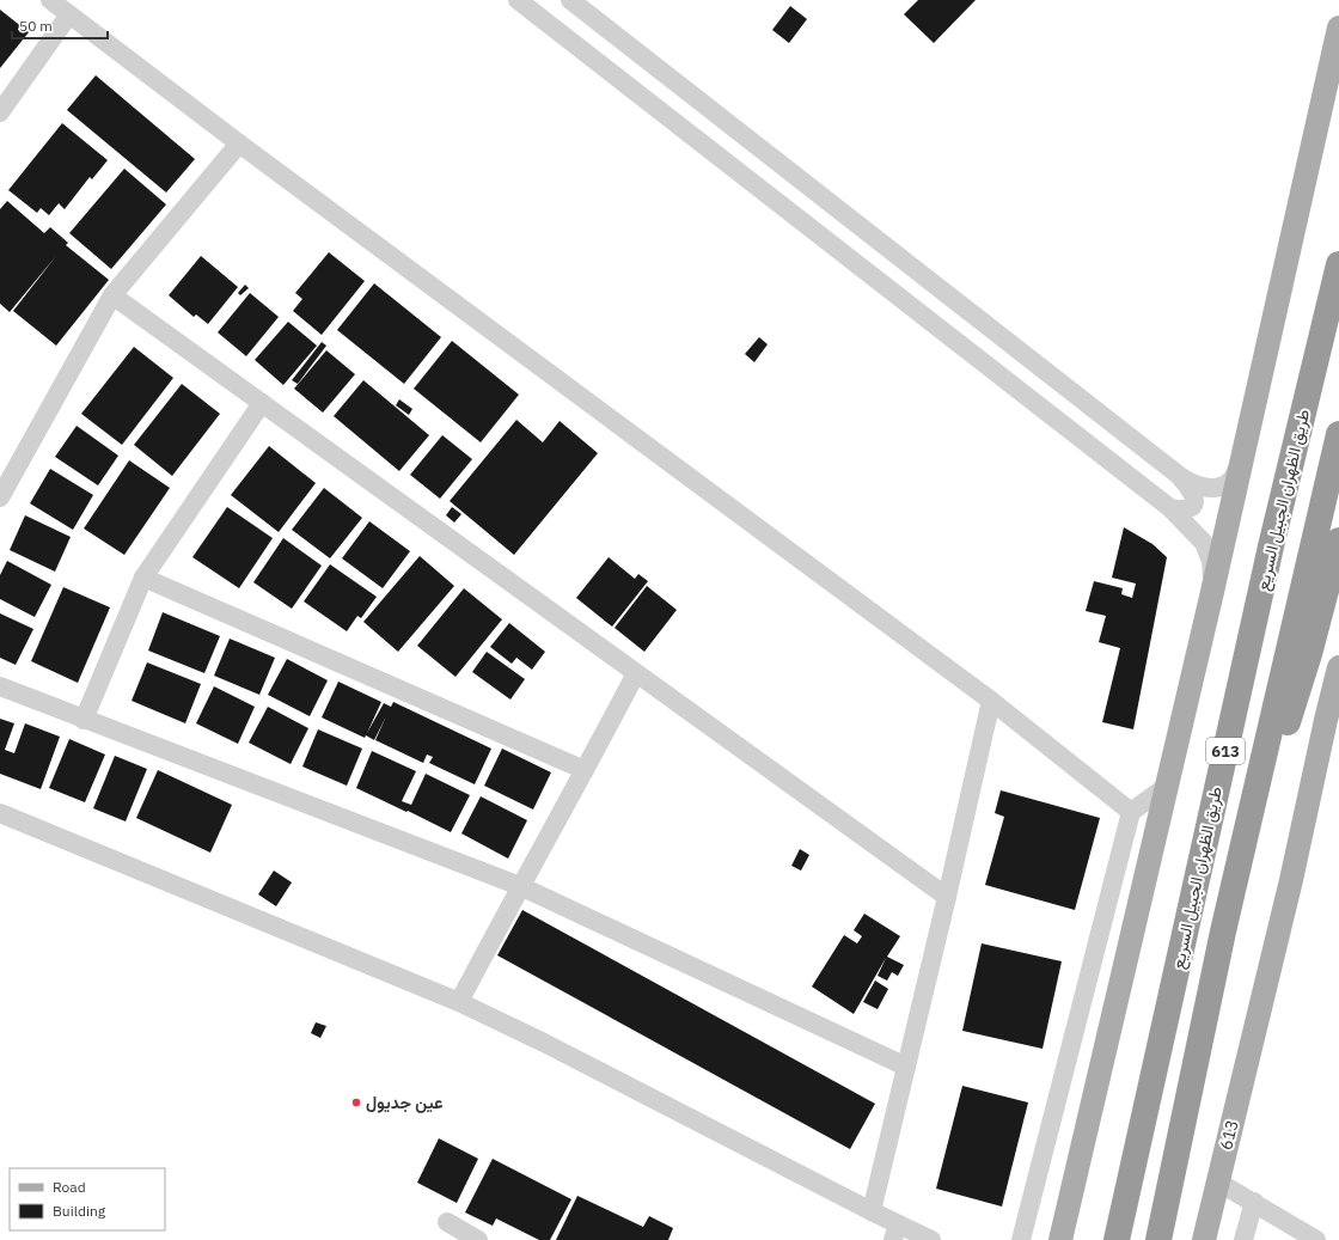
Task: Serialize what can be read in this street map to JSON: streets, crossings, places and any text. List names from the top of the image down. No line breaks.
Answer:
{"streets":{"highway":["طريق الظهران الجبيل السريع","613"]},"places":["عين جديول"],"legend":["Road","Building"],"scale_bar":"50 m"}
